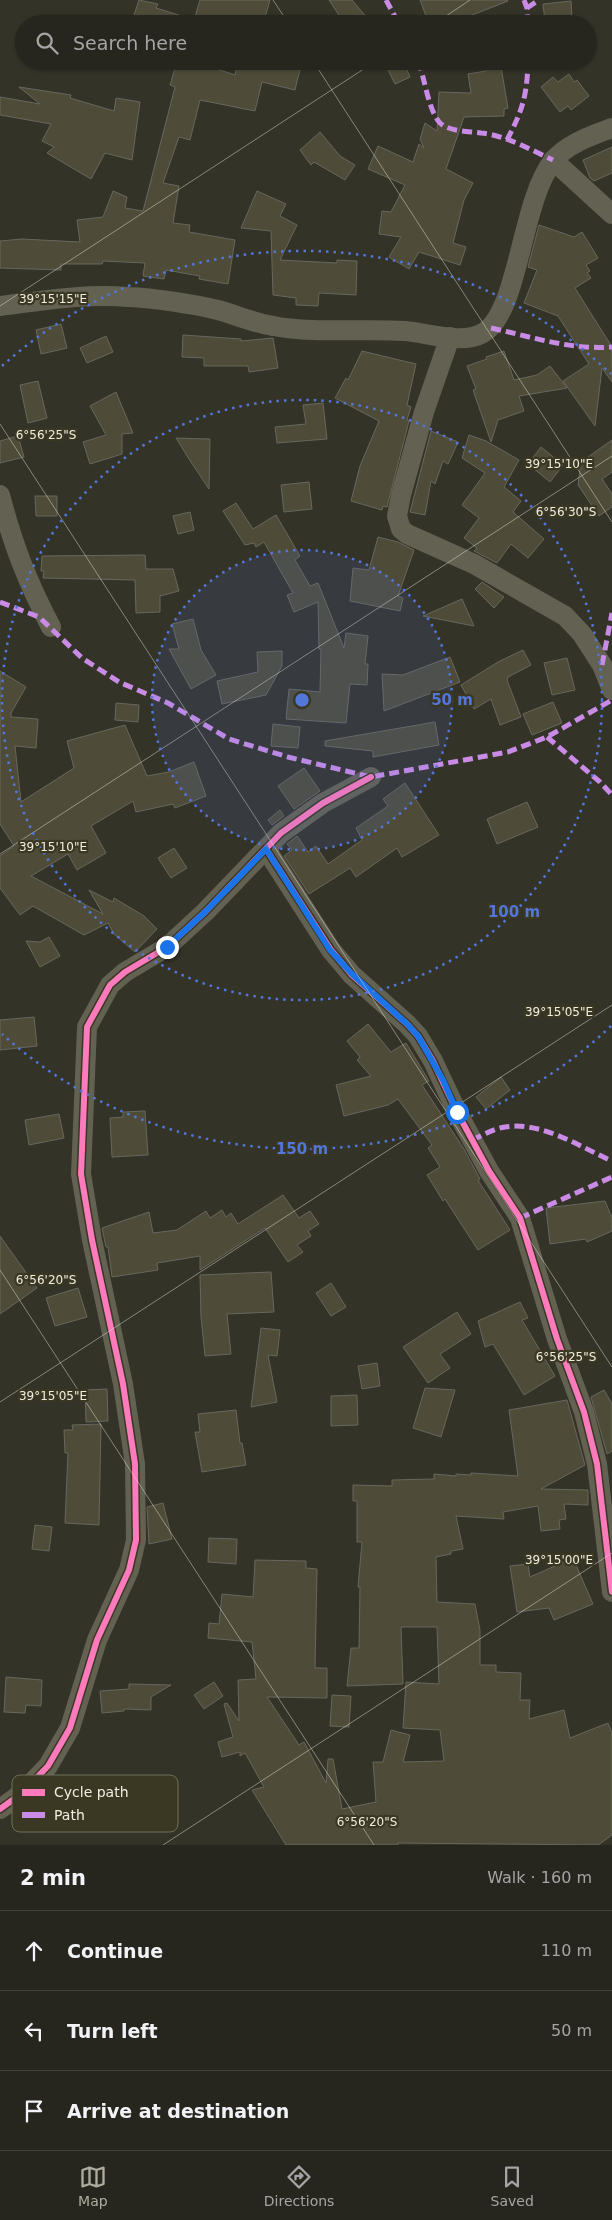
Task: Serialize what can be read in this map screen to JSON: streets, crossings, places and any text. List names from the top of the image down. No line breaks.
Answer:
{"legend":["Cycle path","Path"],"page":{"search":"Search here","heading":["2 min","Walk · 160 m"],"list":[["Continue","110 m"],["Turn left","50 m"],"Arrive at destination"],"nav":["Map","Directions","Saved"]},"coordinates":["39°15'15\"E","6°56'25\"S","39°15'10\"E","6°56'30\"S","39°15'05\"E","6°56'20\"S","39°15'00\"E"],"rings":["50 m","100 m","150 m"]}
